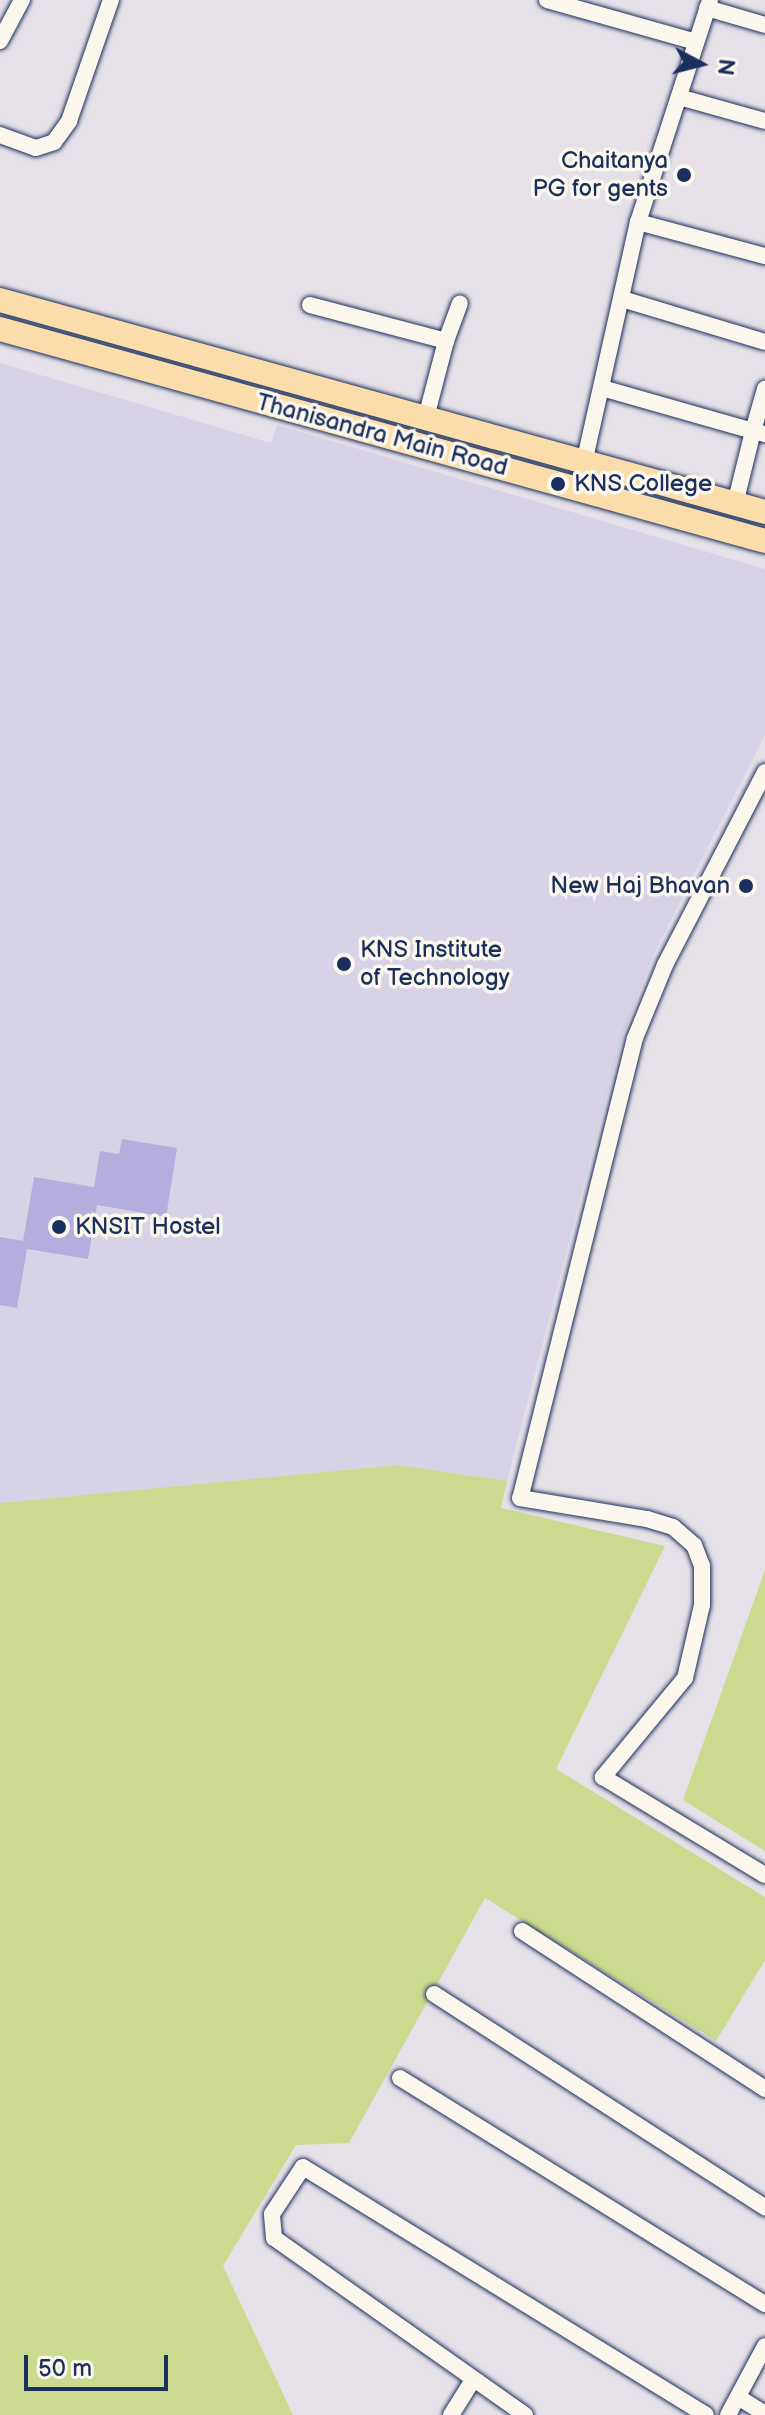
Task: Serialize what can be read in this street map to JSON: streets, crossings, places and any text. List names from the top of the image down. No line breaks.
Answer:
{"streets":{"main road":["Thanisandra Main Road"]},"places":["Chaitanya PG for gents","KNS College","New Haj Bhavan","KNS Institute of Technology","KNSIT Hostel"],"scale_bar":"50 m","north":"right"}
